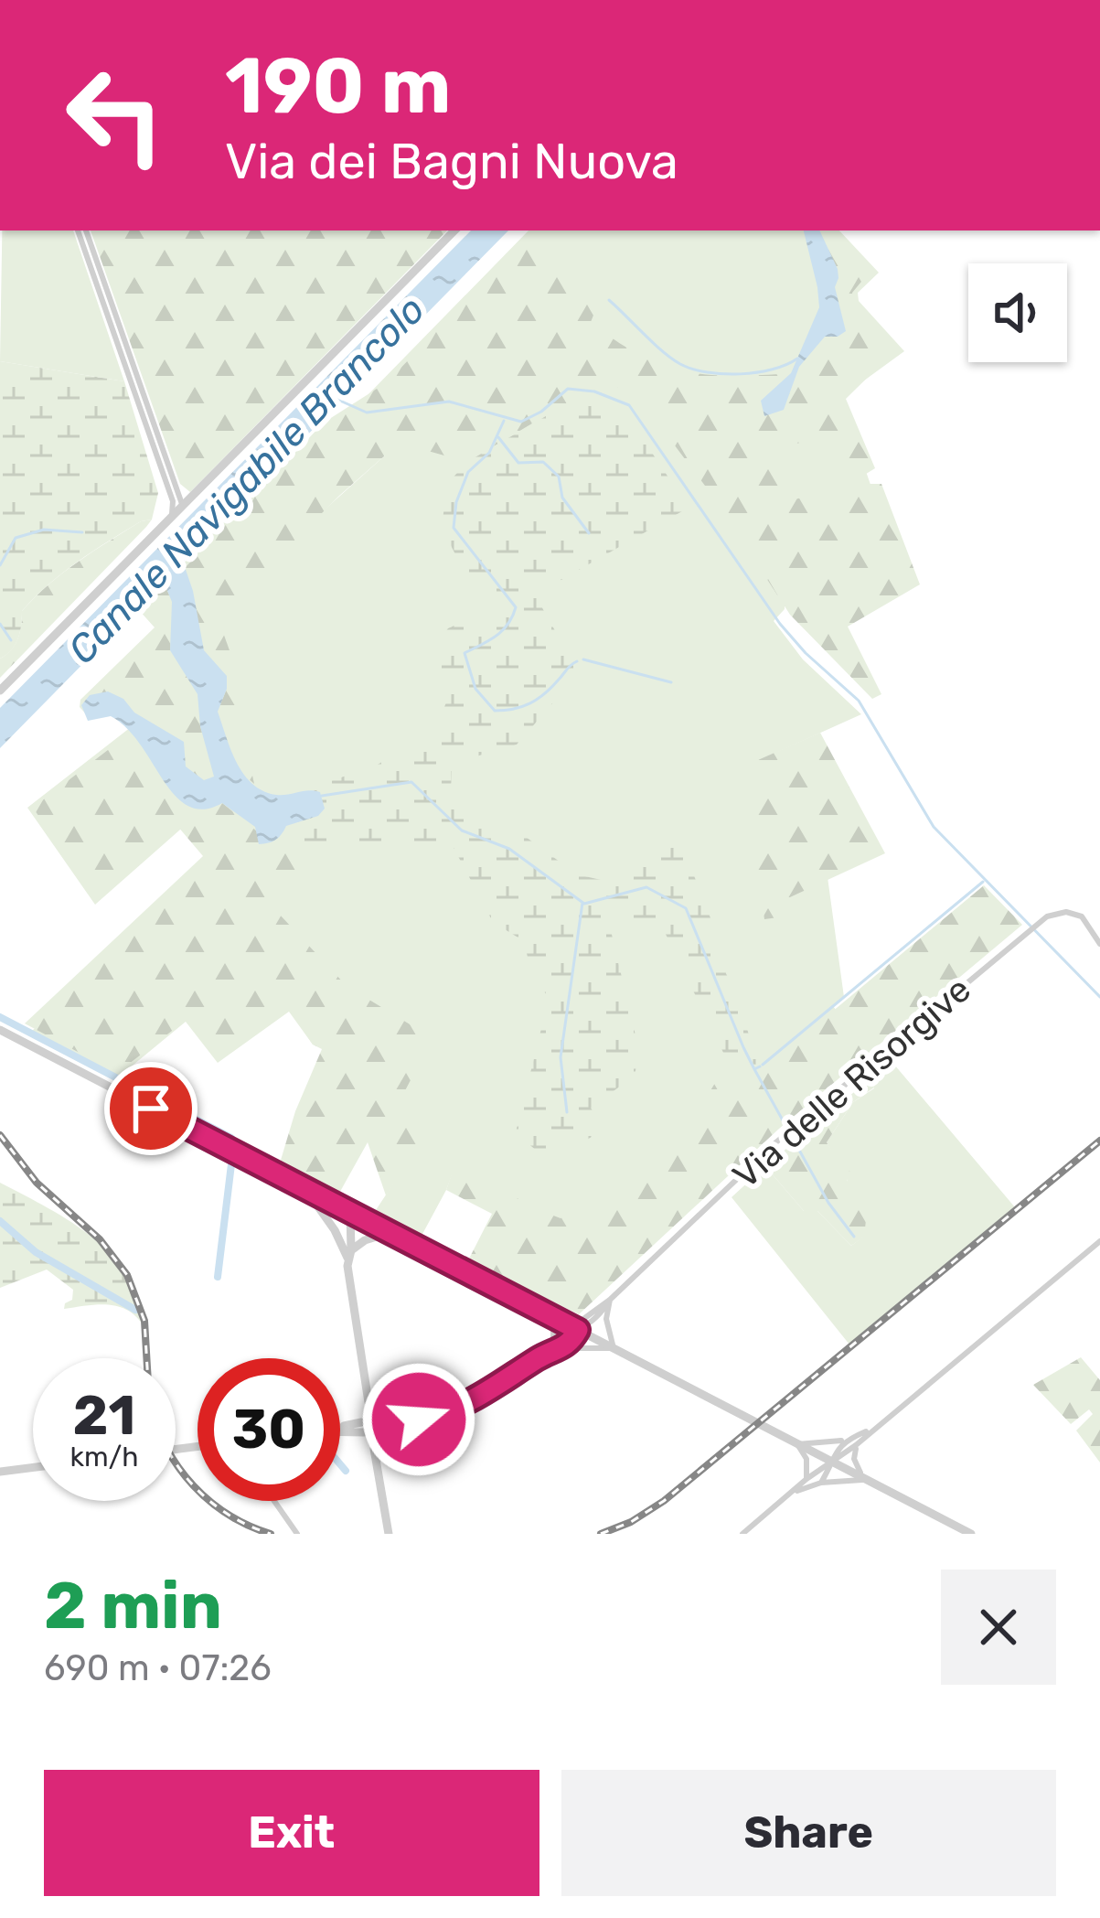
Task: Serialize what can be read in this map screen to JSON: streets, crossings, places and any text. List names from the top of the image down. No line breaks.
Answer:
{"streets":{"street":["Via delle Risorgive"]},"water":["Canale Navigabile Brancolo"],"page":{"turn":["190 m","Via dei Bagni Nuova"],"speed":"21 km/h","limit":"30","heading":["2 min","690 m · 07:26"],"buttons":["Exit","Share"]}}
